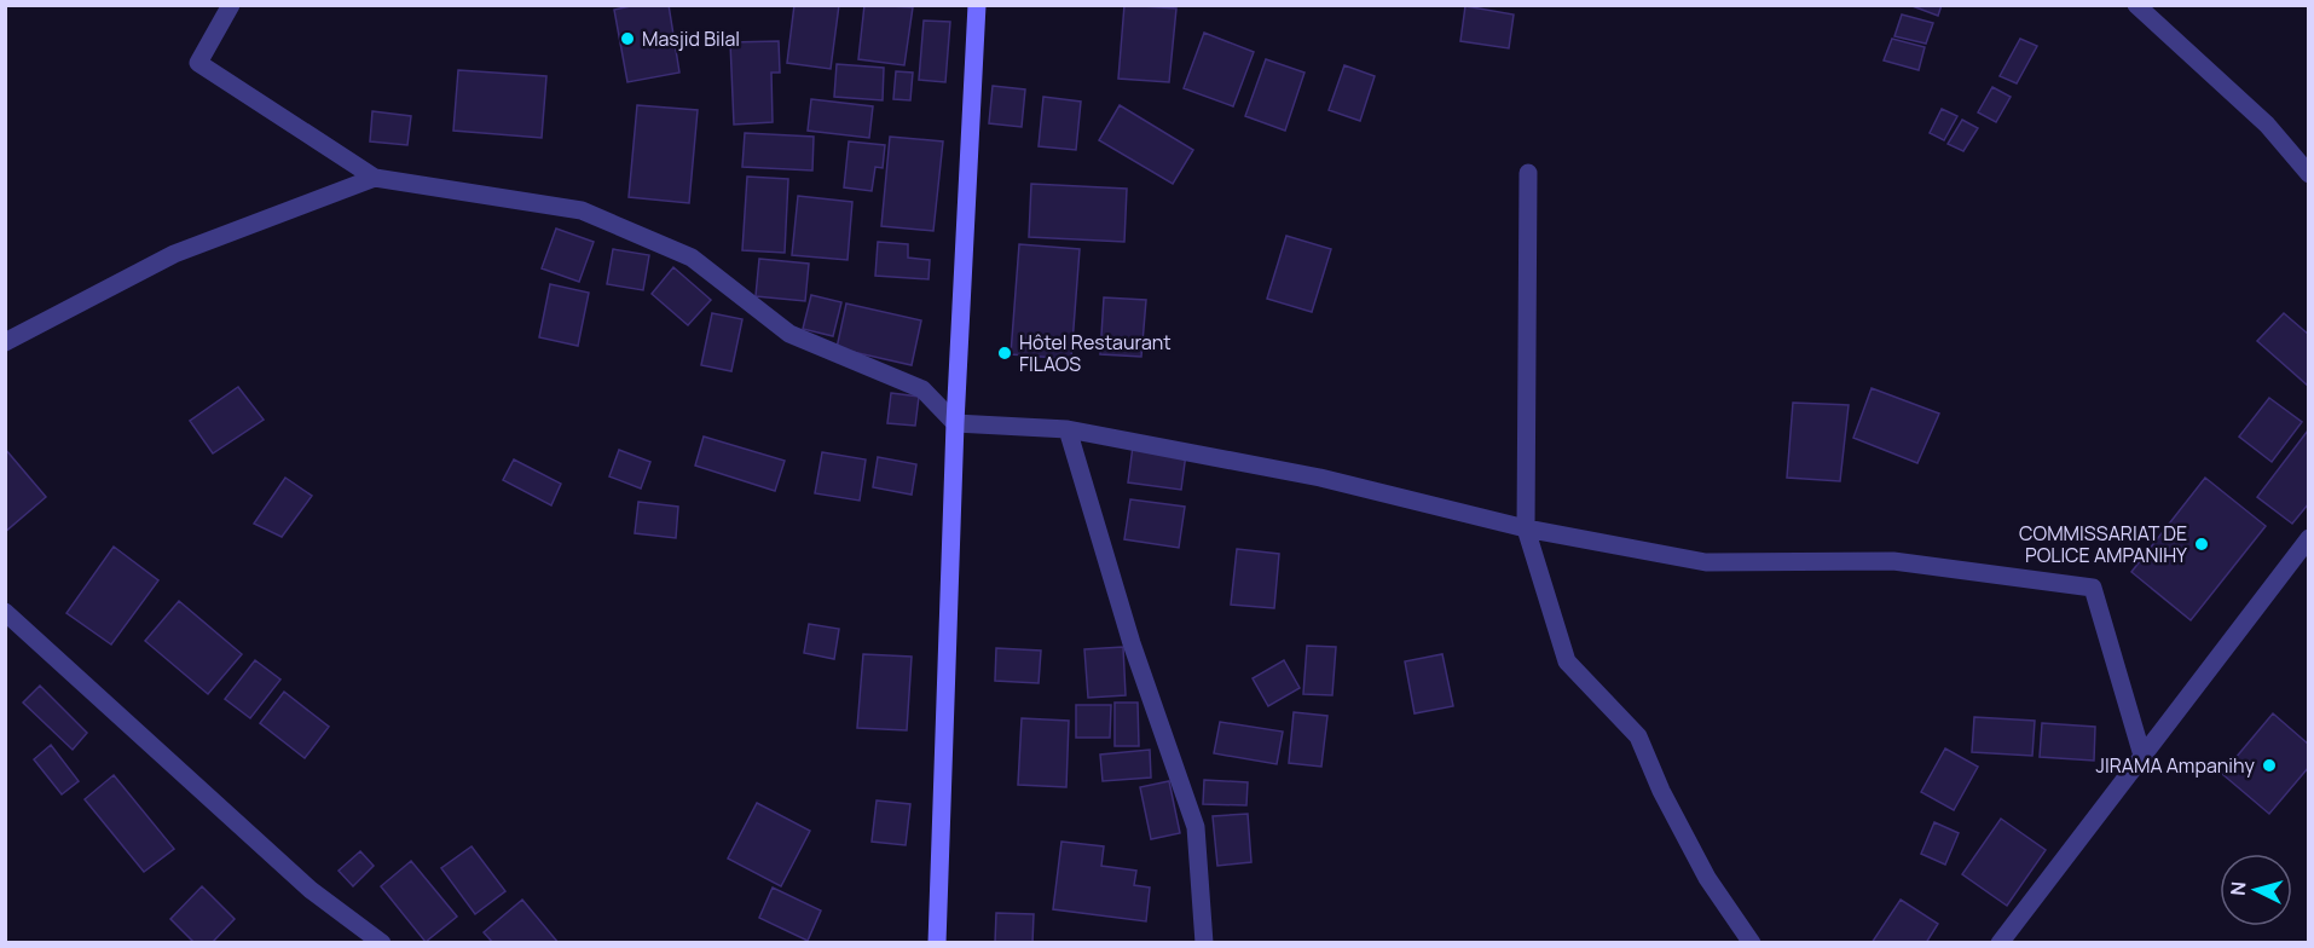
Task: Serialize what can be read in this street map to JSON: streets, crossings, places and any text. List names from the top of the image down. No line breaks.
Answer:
{"places":["Masjid Bilal","Hôtel Restaurant FILAOS","COMMISSARIAT DE POLICE AMPANIHY","JIRAMA Ampanihy"],"north":"left"}
